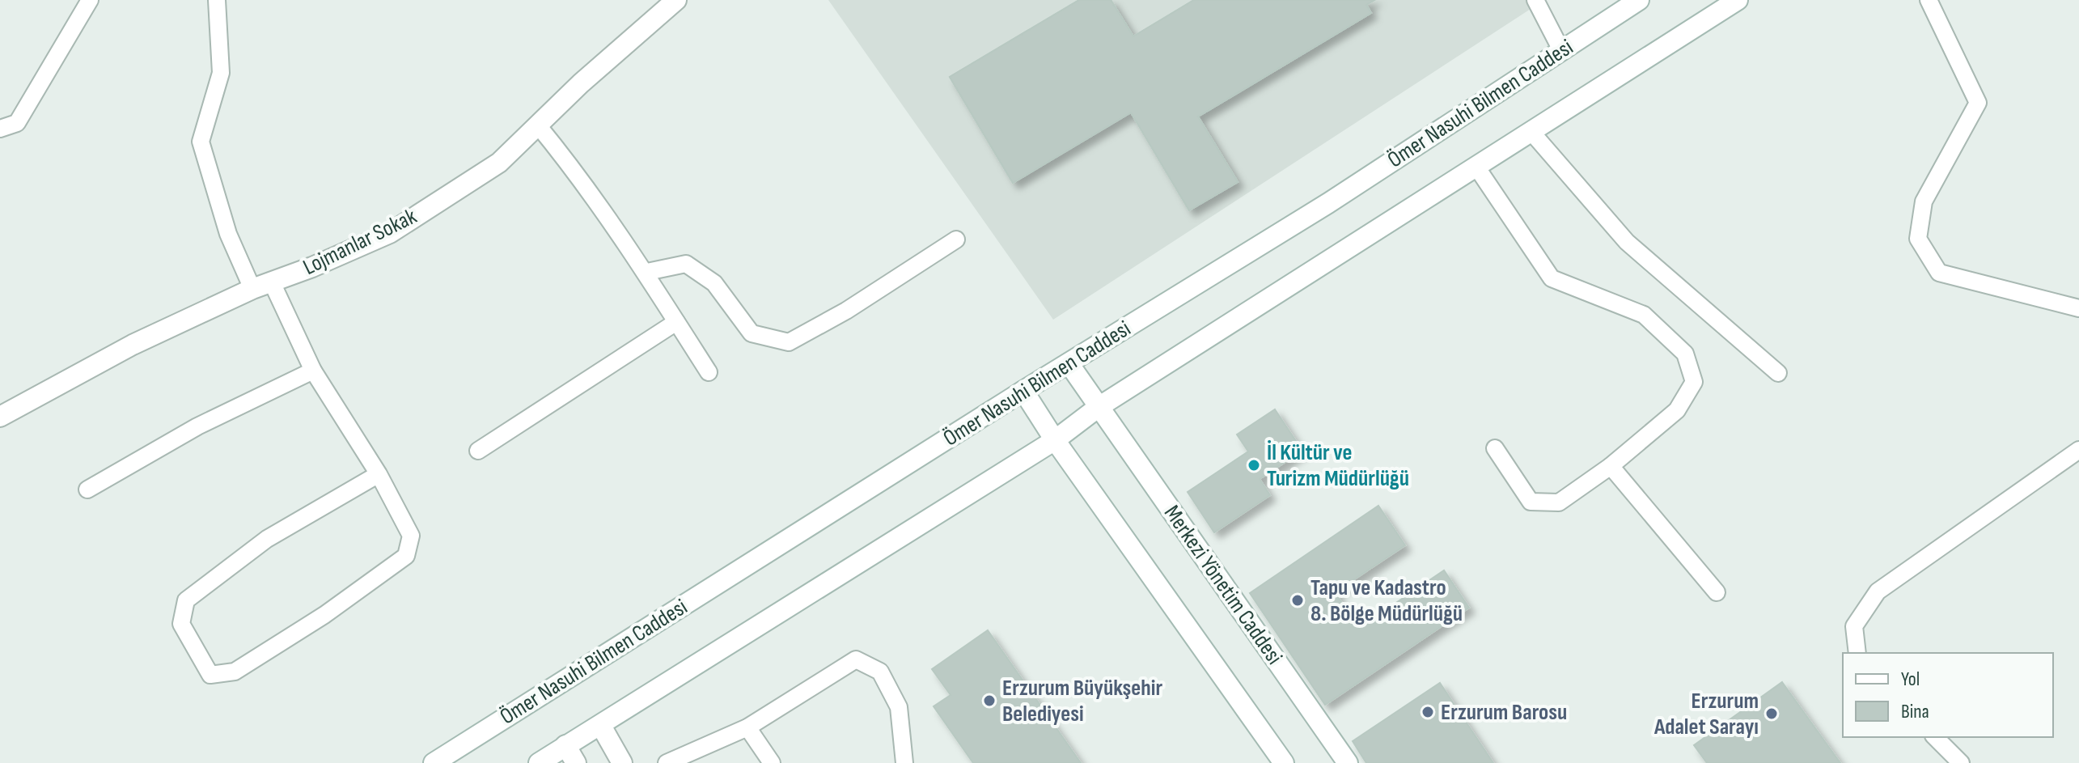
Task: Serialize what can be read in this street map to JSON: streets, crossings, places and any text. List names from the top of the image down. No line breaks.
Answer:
{"streets":{"main road":["Ömer Nasuhi Bilmen Caddesi","Lojmanlar Sokak","Merkezi Yönetim Caddesi"]},"crossings":[["Ömer Nasuhi Bilmen Caddesi","Merkezi Yönetim Caddesi"]],"places":["İl Kültür ve Turizm Müdürlüğü","Tapu ve Kadastro 8. Bölge Müdürlüğü","Erzurum Büyükşehir Belediyesi","Erzurum Barosu","Erzurum Adalet Sarayı"],"legend":["Yol","Bina"]}
